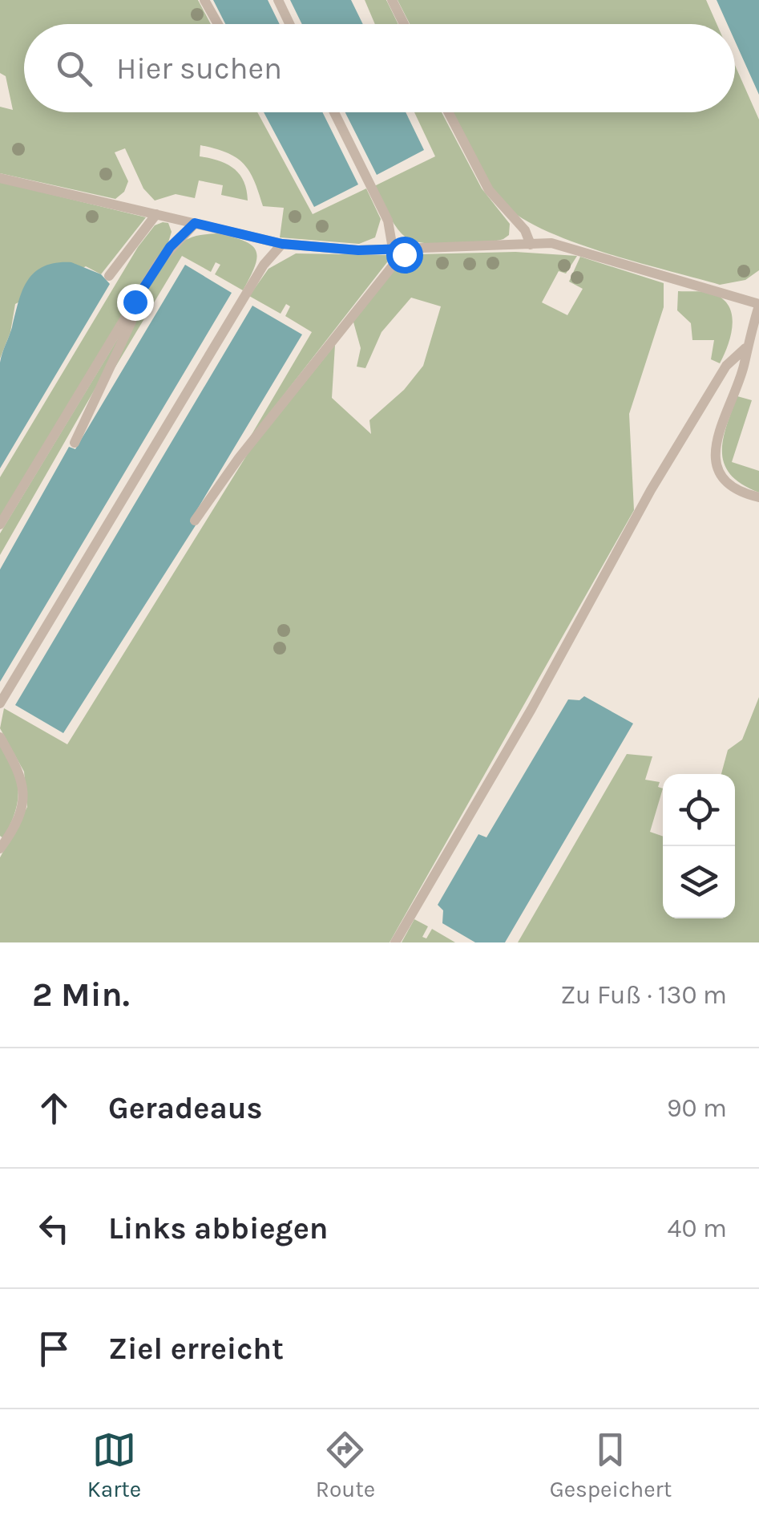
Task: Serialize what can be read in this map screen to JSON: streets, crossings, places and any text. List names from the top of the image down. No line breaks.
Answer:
{"page":{"search":"Hier suchen","heading":["2 Min.","Zu Fuß · 130 m"],"list":[["Geradeaus","90 m"],["Links abbiegen","40 m"],"Ziel erreicht"],"nav":["Karte","Route","Gespeichert"]}}
